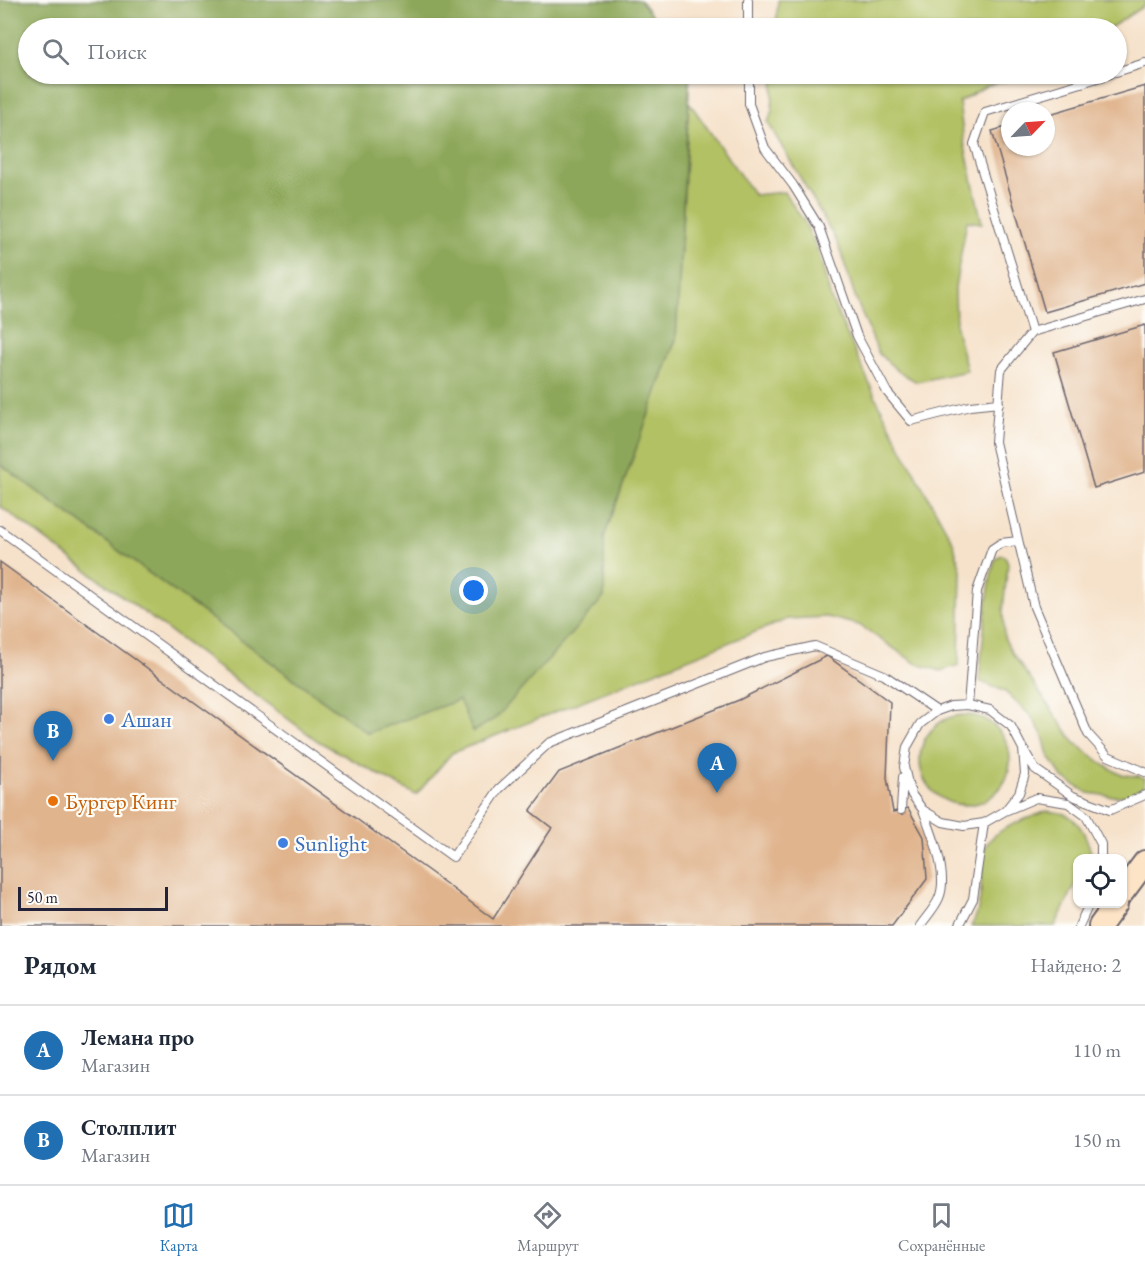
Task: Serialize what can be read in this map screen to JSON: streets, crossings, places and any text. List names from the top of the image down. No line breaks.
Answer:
{"places":["Ашан","Бургер Кинг","Sunlight"],"scale_bar":"50 m","north":"top right","page":{"search":"Поиск","pins":["B","A"],"scale":"50 m","heading":["Рядом","Найдено: 2"],"list":[{"mark":"A","name":"Лемана про","note":"Магазин","value":"110 m"},{"mark":"B","name":"Столплит","note":"Магазин","value":"150 m"}],"nav":["Карта","Маршрут","Сохранённые"]}}
